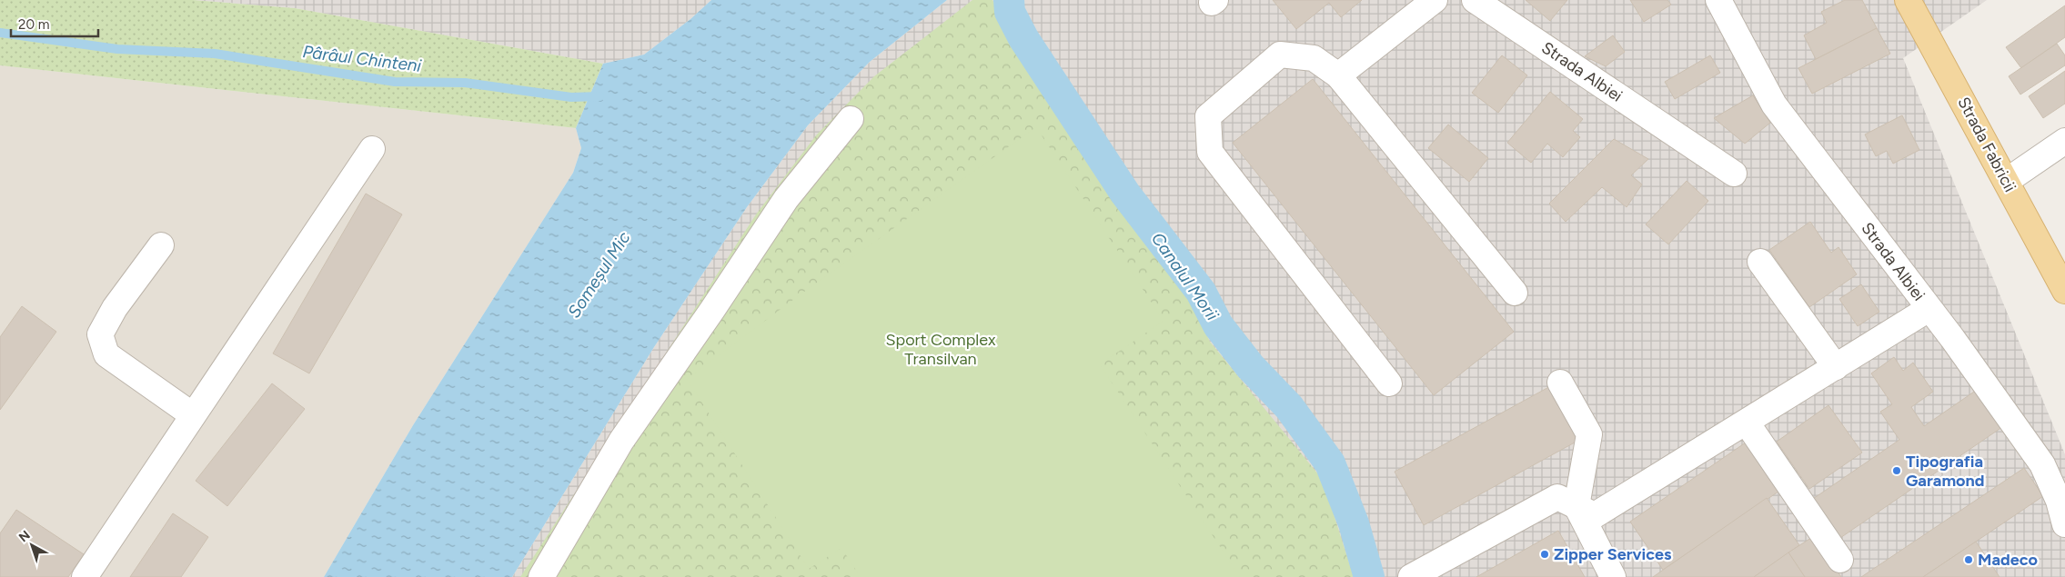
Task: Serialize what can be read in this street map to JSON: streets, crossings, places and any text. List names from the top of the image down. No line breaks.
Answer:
{"streets":{"main road":["Strada Fabricii"],"street":["Strada Albiei"]},"water":["Pârâul Chinteni","Someșul Mic","Canalul Morii"],"parks":["Sport Complex Transilvan"],"places":["Tipografia Garamond","Zipper Services","Madeco"],"scale_bar":"20 m","north":"top left"}
